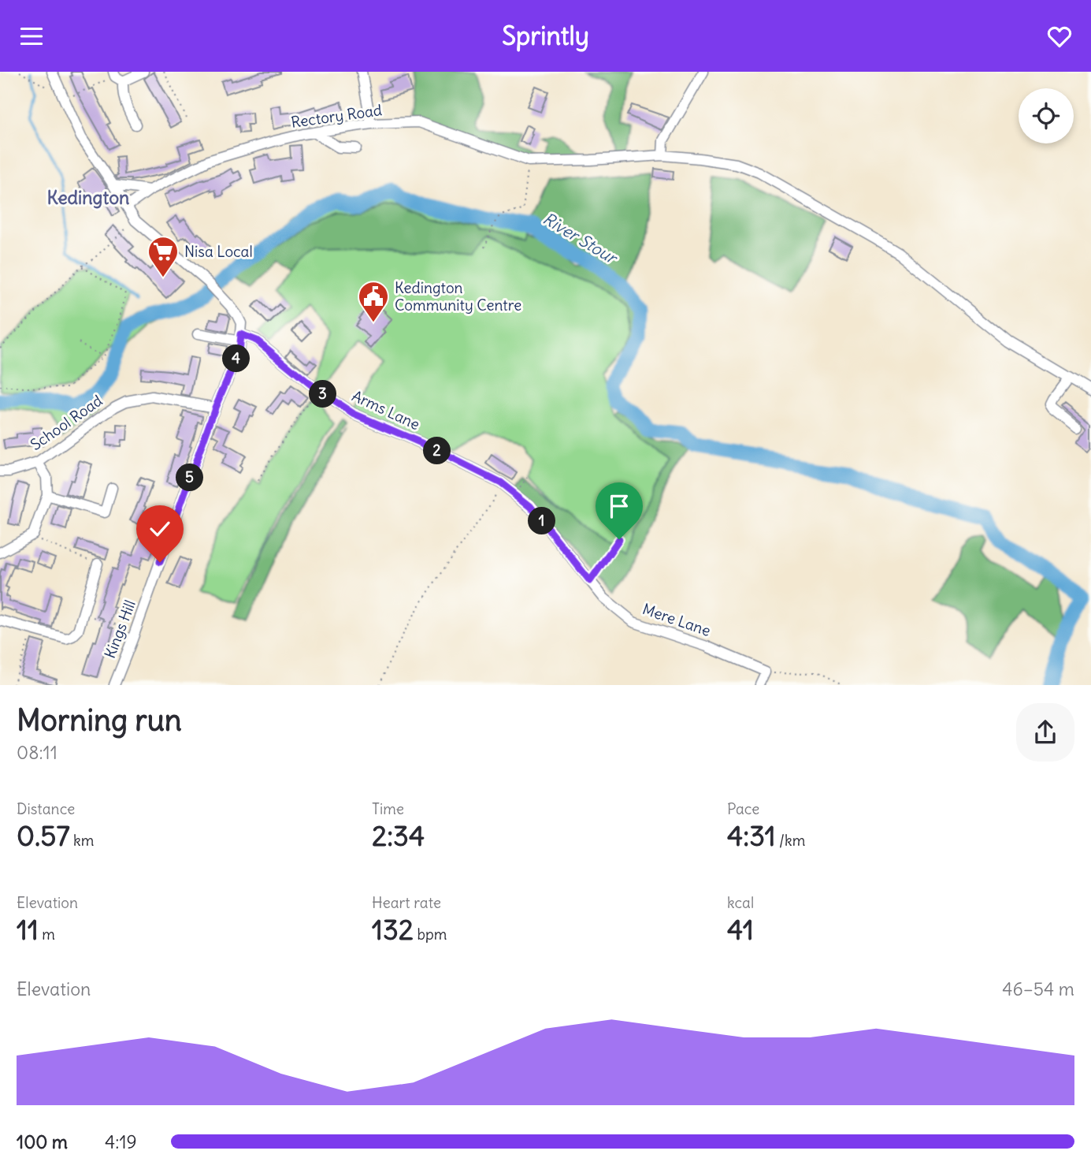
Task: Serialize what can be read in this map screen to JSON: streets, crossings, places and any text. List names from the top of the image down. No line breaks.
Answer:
{"streets":{"street":["Rectory Road","Arms Lane","School Road","Mere Lane","Kings Hill"]},"crossings":[["Arms Lane","Mere Lane"],["Arms Lane","Kings Hill"],["School Road","Kings Hill"]],"districts":["Kedington"],"water":["River Stour"],"places":{"supermarket":["Nisa Local"],"public building":["Kedington Community Centre"]},"page":{"header":"Sprintly","pins":["4","3","2","5","1"],"heading":["Morning run","08:11"],"stats":[["Distance","0.57 km"],["Time","2:34"],["Pace","4:31 /km"],["Elevation","11 m"],["Heart rate","132 bpm"],["kcal","41"]],"chart":["Elevation","46–54 m"],"list":[{"name":"100 m","note":"4:19"}]}}
